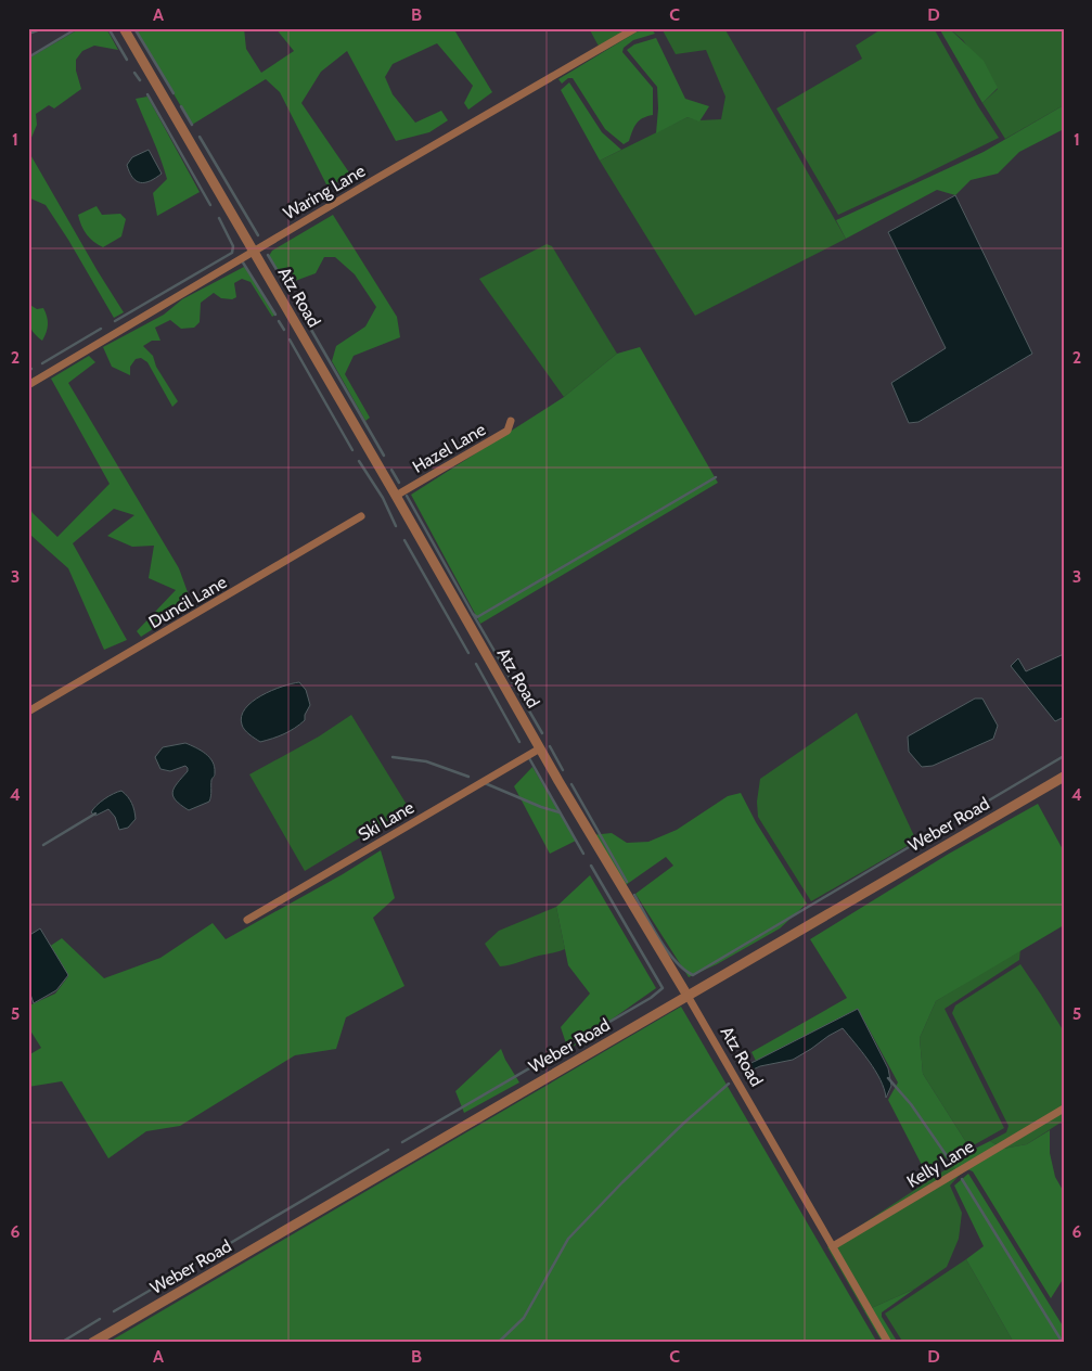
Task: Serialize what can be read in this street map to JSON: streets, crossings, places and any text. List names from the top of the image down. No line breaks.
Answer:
{"streets":{"street":["Waring Lane","Atz Road","Hazel Lane","Duncil Lane","Ski Lane","Weber Road","Kelly Lane"]},"crossings":[["Waring Lane","Atz Road"],["Atz Road","Hazel Lane"],["Atz Road","Ski Lane"],["Atz Road","Weber Road"],["Atz Road","Kelly Lane"]],"grid":{"columns":["A","B","C","D"],"rows":["1","2","3","4","5","6"]}}
